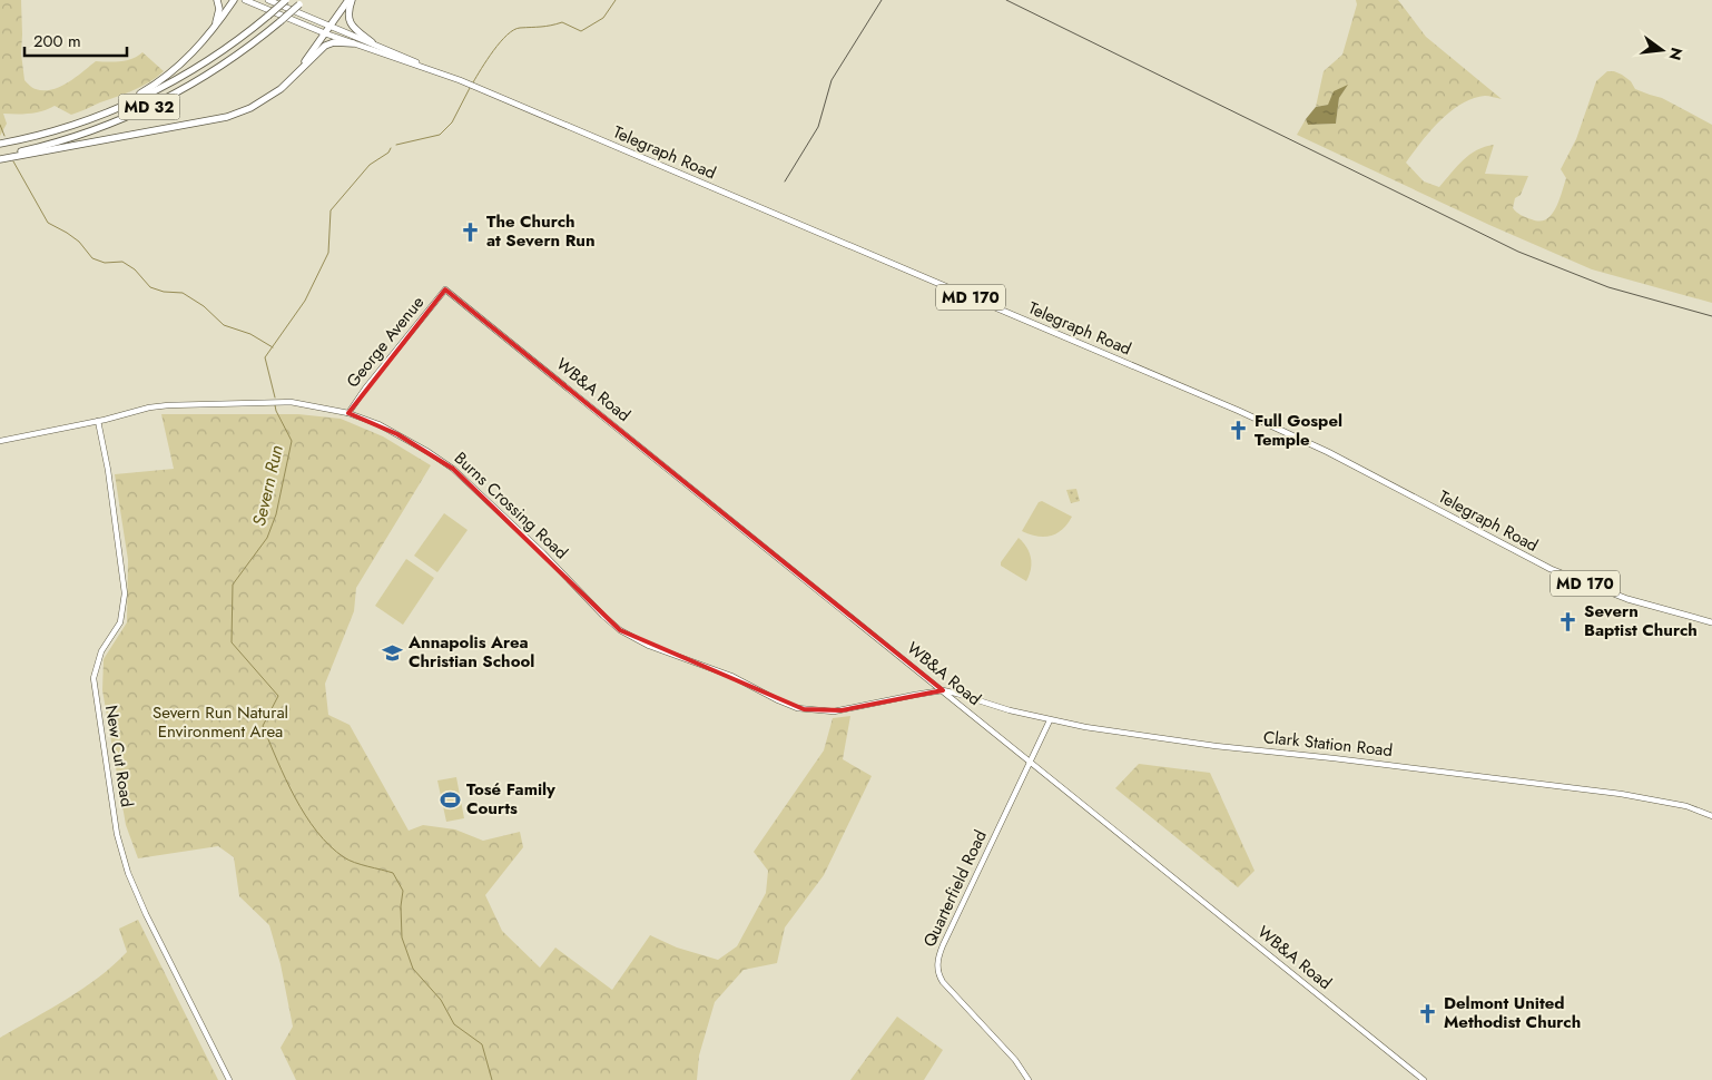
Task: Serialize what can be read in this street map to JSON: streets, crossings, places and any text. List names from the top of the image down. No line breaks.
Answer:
{"streets":{"highway":["MD 32"],"main road":["Telegraph Road","MD 170"],"street":["George Avenue","WB&A Road","Burns Crossing Road","Clark Station Road","New Cut Road","Quarterfield Road"]},"crossings":[["George Avenue","WB&A Road"],["George Avenue","Burns Crossing Road"],["WB&A Road","Burns Crossing Road"],["WB&A Road","Clark Station Road"],["WB&A Road","Quarterfield Road"],["Burns Crossing Road","Clark Station Road"],["Burns Crossing Road","New Cut Road"],["Clark Station Road","Quarterfield Road"]],"water":["Severn Run"],"parks":["Severn Run Natural Environment Area"],"places":{"church":["The Church at Severn Run","Full Gospel Temple","Severn Baptist Church","Delmont United Methodist Church"],"school or university":["Annapolis Area Christian School"],"sports":["Tosé Family Courts"]},"scale_bar":"200 m","north":"right"}
